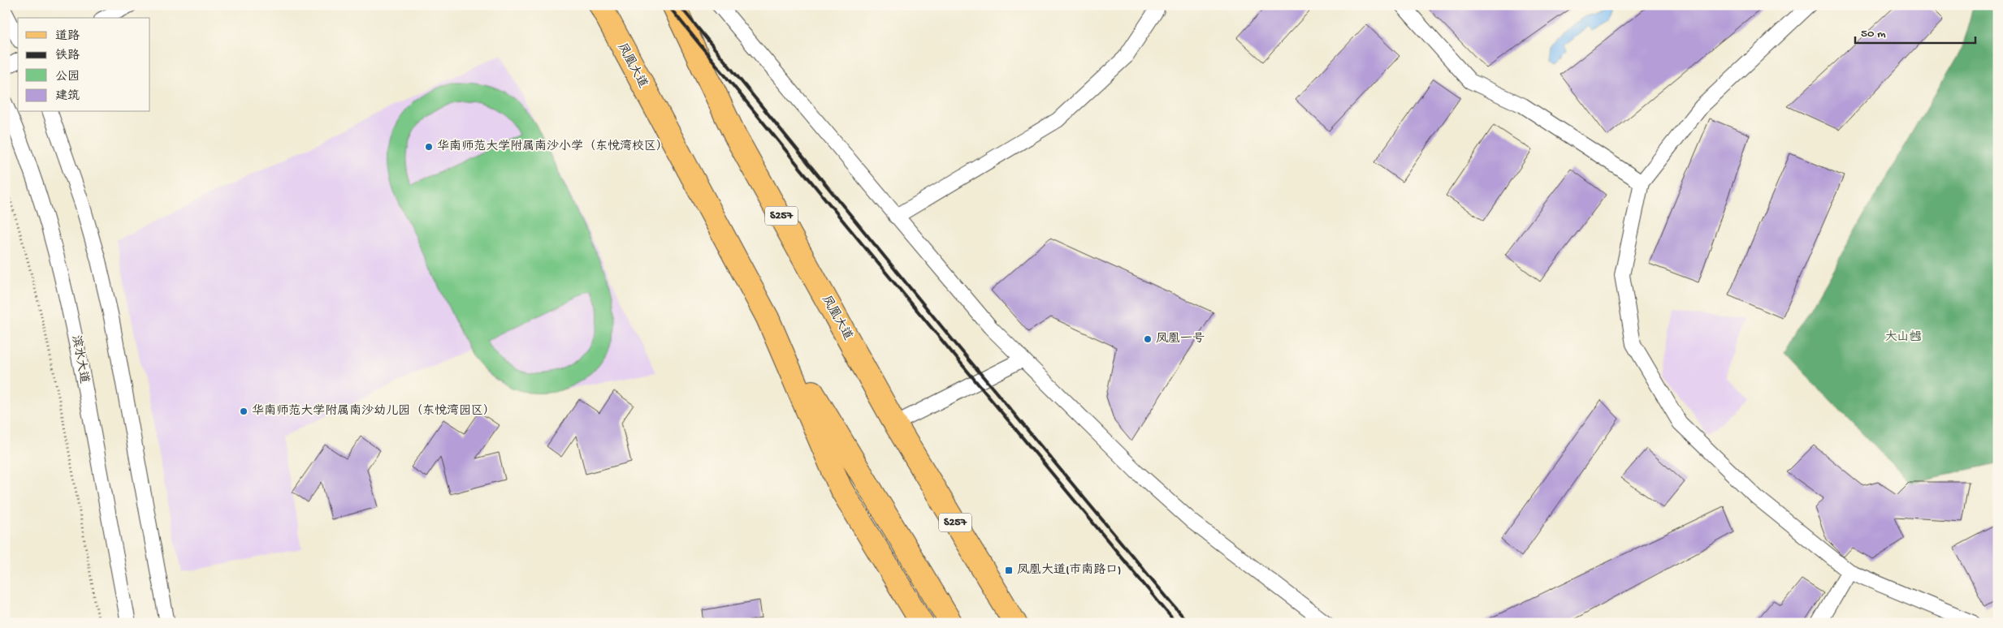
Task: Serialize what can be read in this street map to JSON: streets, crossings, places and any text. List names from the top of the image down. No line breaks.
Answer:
{"streets":{"main road":["凤凰大道","S257"],"street":["滨水大道"]},"parks":["大山乸"],"places":{"other":["华南师范大学附属南沙小学（东悦湾校区）","凤凰一号","华南师范大学附属南沙幼儿园（东悦湾园区）"],"transit":["凤凰大道(市南路口)"]},"legend":["道路","铁路","公园","建筑"],"scale_bar":"50 m"}
